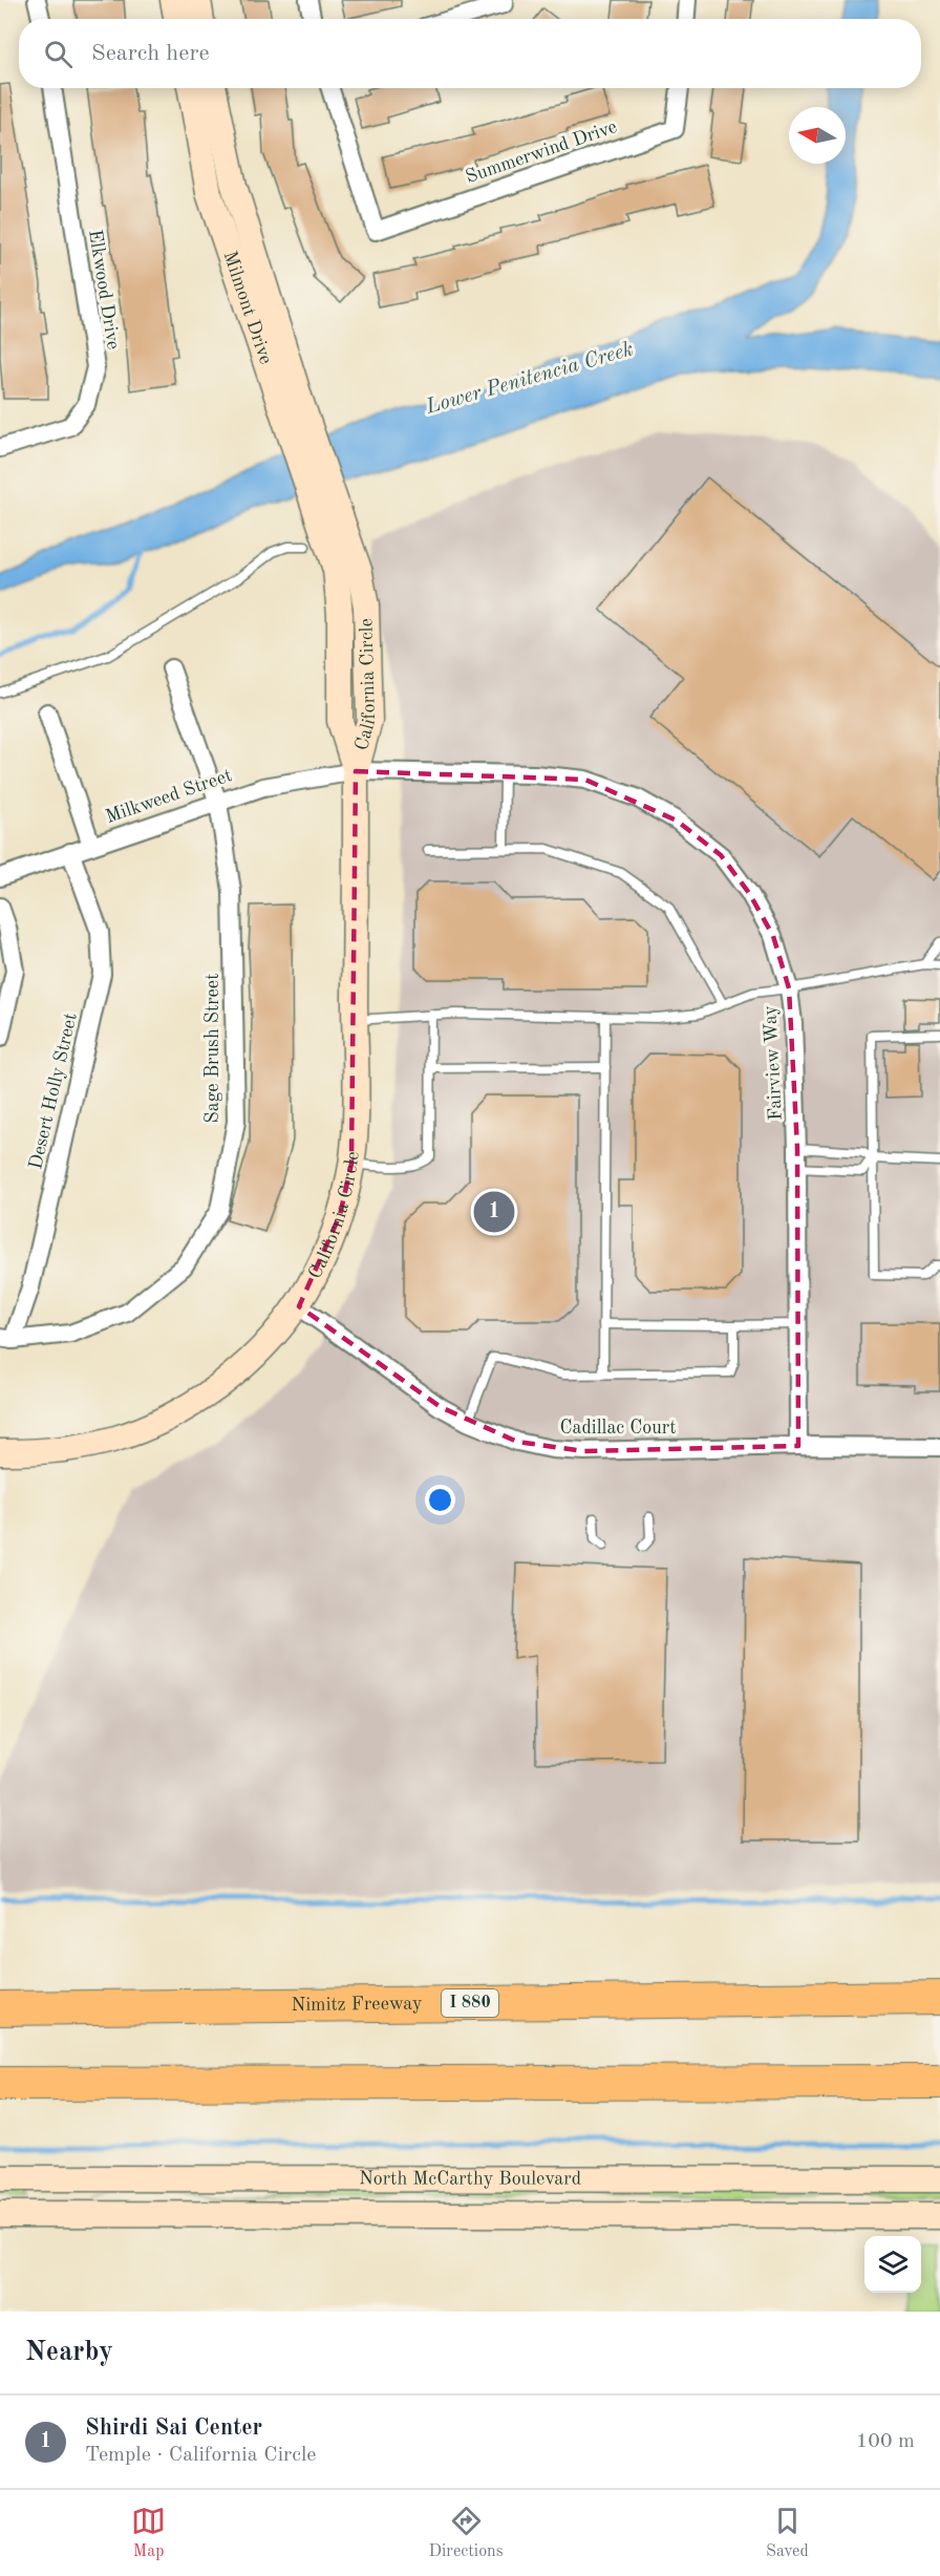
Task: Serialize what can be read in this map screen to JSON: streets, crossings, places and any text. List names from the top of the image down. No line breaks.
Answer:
{"streets":{"highway":["I 880","Nimitz Freeway"],"street":["Summerwind Drive","Elkwood Drive","Milmont Drive","California Circle","Milkweed Street","Sage Brush Street","Fairview Way","Desert Holly Street","Cadillac Court","North McCarthy Boulevard"]},"crossings":[["Milmont Drive","California Circle"],["California Circle","Milkweed Street"],["California Circle","Fairview Way"],["California Circle","Cadillac Court"],["Milkweed Street","Sage Brush Street"],["Milkweed Street","Fairview Way"],["Milkweed Street","Desert Holly Street"],["Sage Brush Street","Desert Holly Street"],["Fairview Way","Cadillac Court"]],"water":["Lower Penitencia Creek"],"north":"left","page":{"search":"Search here","pins":"1","heading":"Nearby","list":[{"mark":"1","name":"Shirdi Sai Center","note":"Temple · California Circle","value":"100 m"}],"nav":["Map","Directions","Saved"]}}
